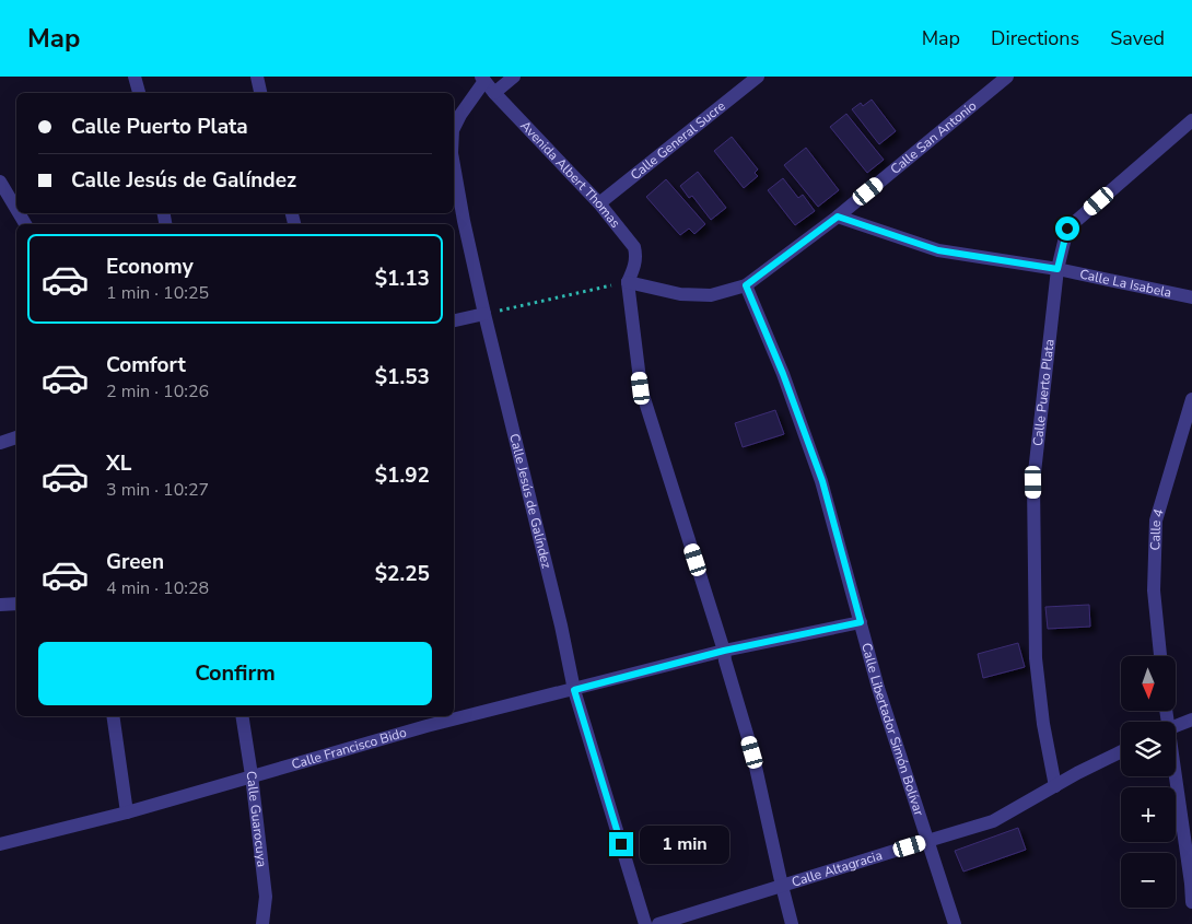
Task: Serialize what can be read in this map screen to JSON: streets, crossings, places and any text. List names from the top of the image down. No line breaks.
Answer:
{"streets":{"street":["Calle San Antonio","Calle General Sucre","Avenida Albert Thomas","Calle La Isabela","Calle Puerto Plata","Calle Jesús de Galíndez","Calle 4","Calle Libertador Simón Bolívar","Calle Francisco Bido","Calle Guarocuya","Calle Altagracia"]},"crossings":[["Calle San Antonio","Avenida Albert Thomas"],["Calle San Antonio","Calle La Isabela"],["Calle San Antonio","Calle Libertador Simón Bolívar"],["Calle General Sucre","Avenida Albert Thomas"],["Avenida Albert Thomas","Calle Jesús de Galíndez"],["Calle La Isabela","Calle Puerto Plata"],["Calle Puerto Plata","Calle Altagracia"],["Calle Jesús de Galíndez","Calle Francisco Bido"],["Calle Libertador Simón Bolívar","Calle Francisco Bido"],["Calle Libertador Simón Bolívar","Calle Altagracia"],["Calle Francisco Bido","Calle Guarocuya"]],"north":"bottom","page":{"header":"Map","nav":["Map","Directions","Saved"],"banner":["Calle Puerto Plata","Calle Jesús de Galíndez"],"list":[{"name":"Economy","note":"1 min · 10:25","value":"$1.13"},{"name":"Comfort","note":"2 min · 10:26","value":"$1.53"},{"name":"XL","note":"3 min · 10:27","value":"$1.92"},{"name":"Green","note":"4 min · 10:28","value":"$2.25"}],"buttons":"Confirm","map_buttons":["+","−"],"bubble":"1 min"}}
